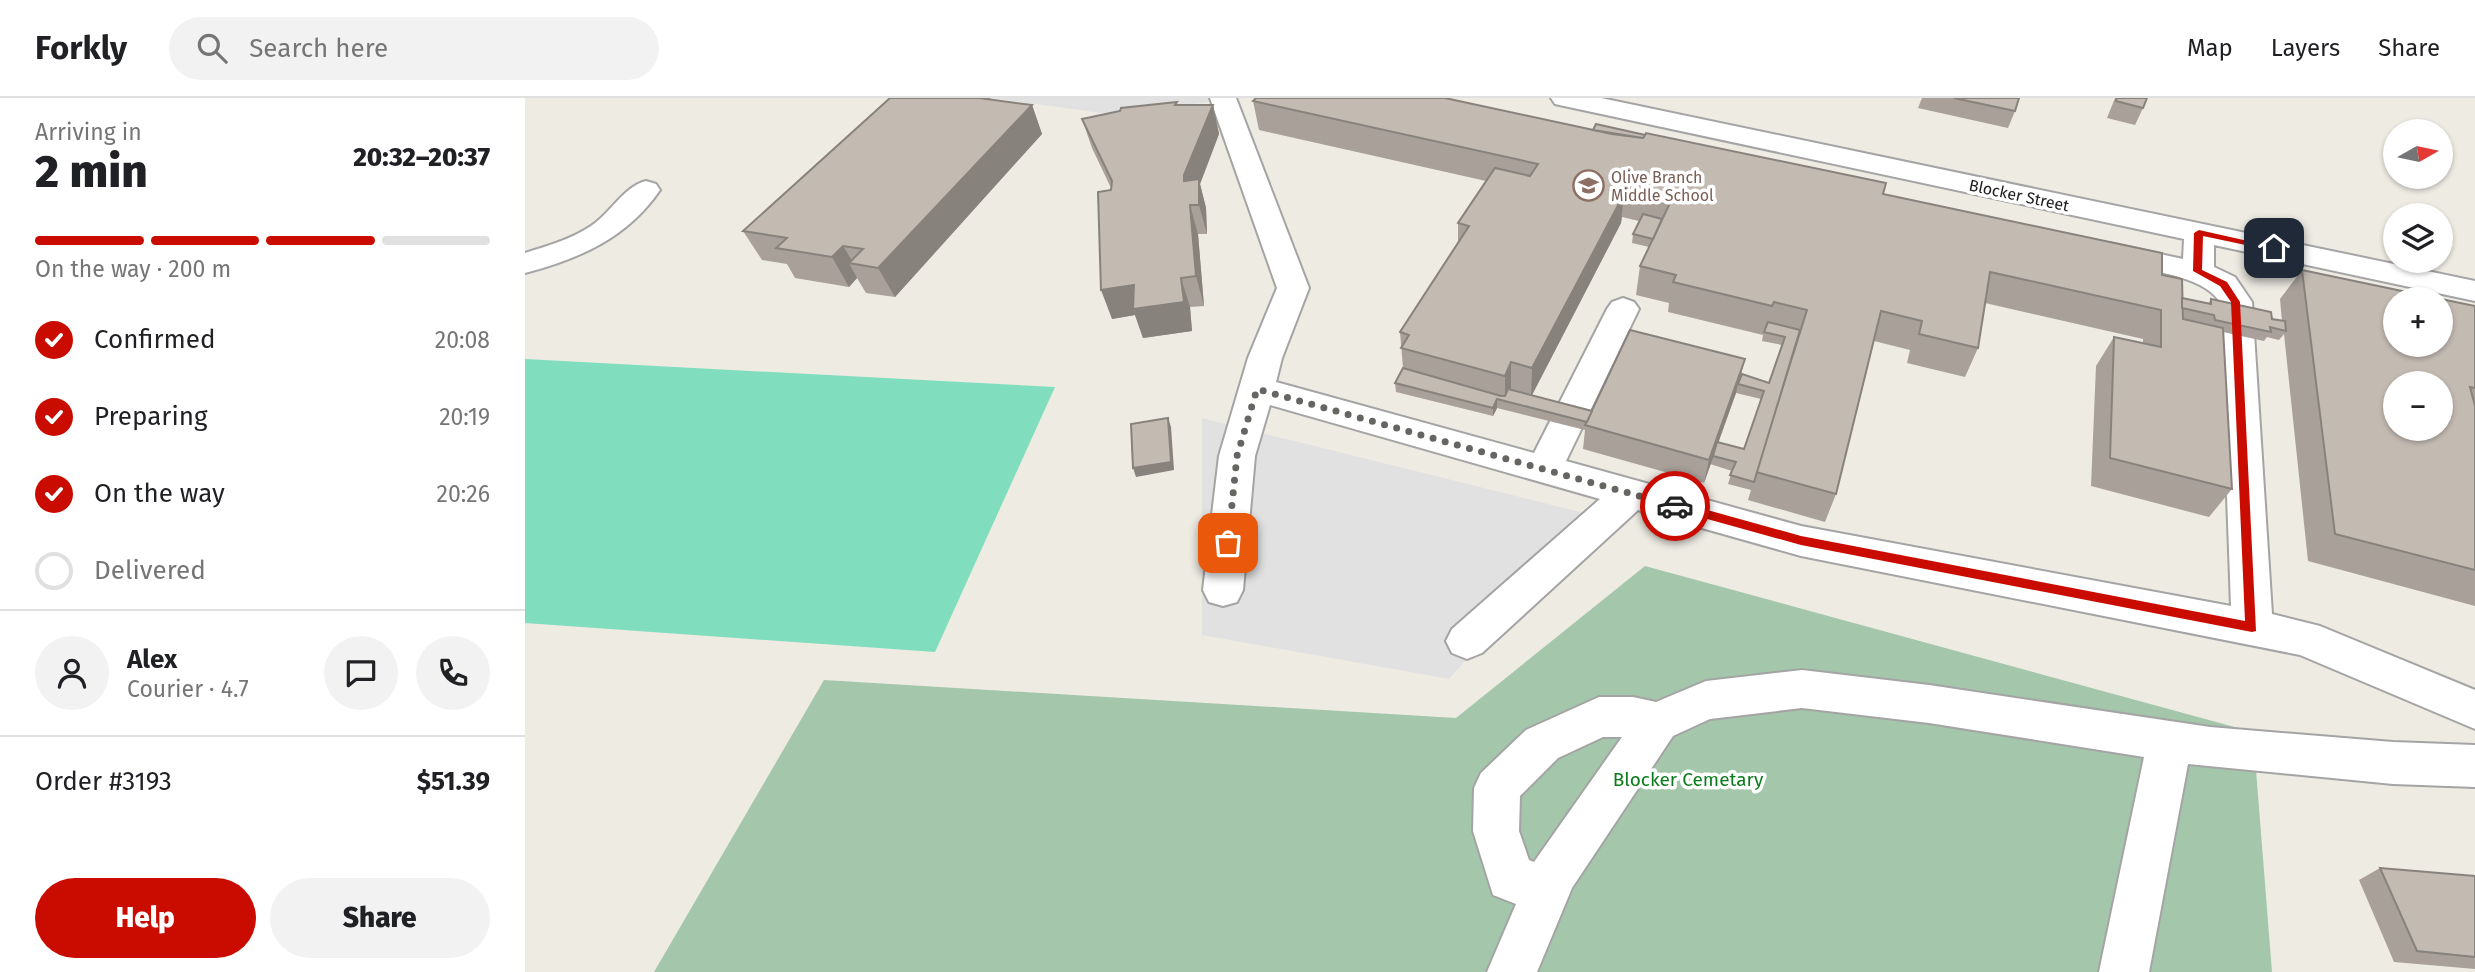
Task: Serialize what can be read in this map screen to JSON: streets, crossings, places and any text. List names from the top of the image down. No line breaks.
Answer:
{"streets":{"street":["Blocker Street"]},"parks":["Blocker Cemetary"],"places":{"school or university":["Olive Branch Middle School"]},"north":"right","page":{"header":"Forkly","search":"Search here","nav":["Map","Layers","Share"],"heading":["2 min","Arriving in","20:32–20:37"],"panel":["Alex","Courier · 4.7","Order #3193","$51.39"],"map_buttons":["+","−"],"bar":"On the way · 200 m","list":[["Confirmed","20:08"],["Preparing","20:19"],["On the way","20:26"],"Delivered"],"buttons":["Help","Share"]}}
